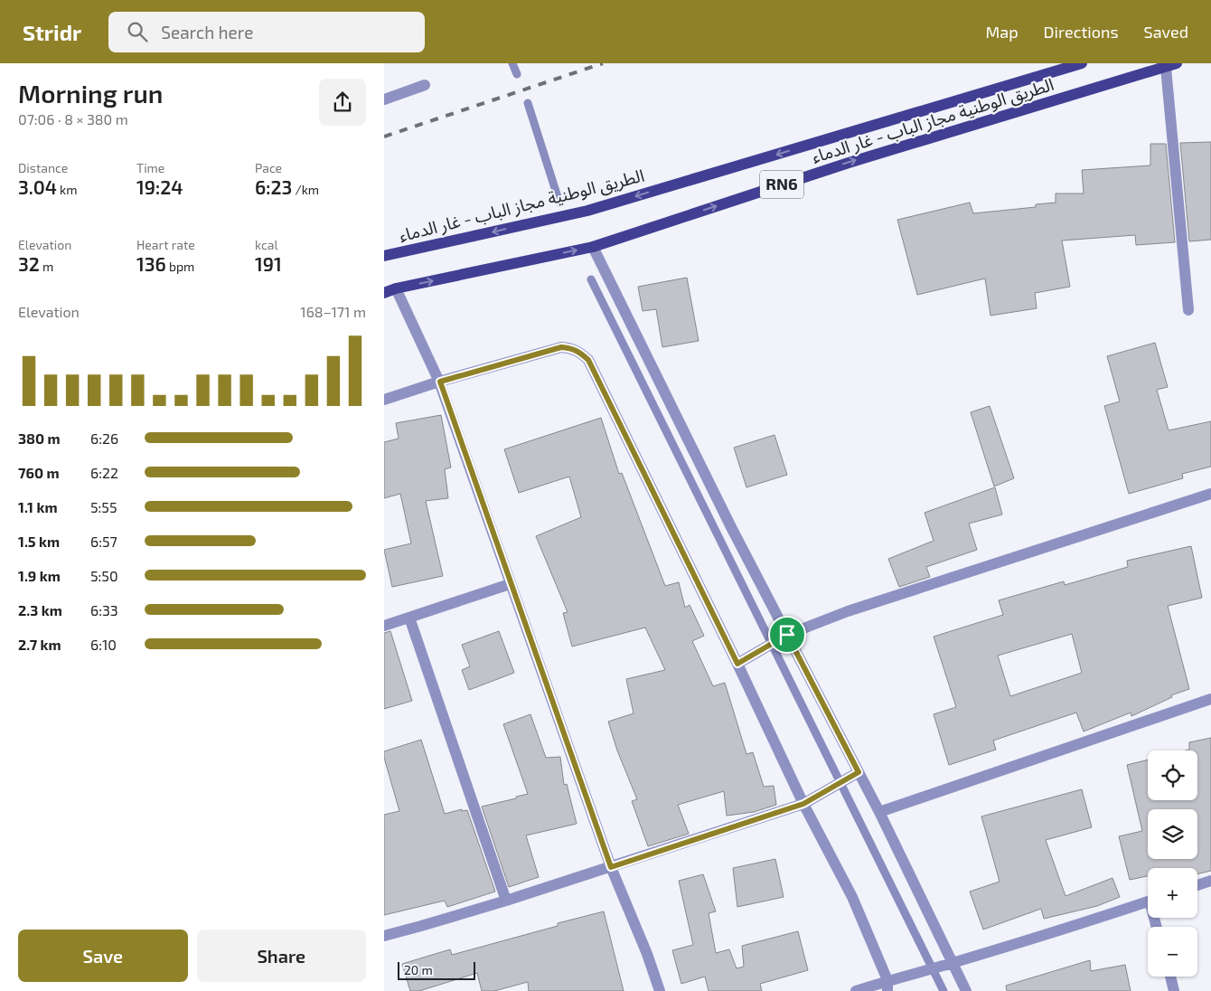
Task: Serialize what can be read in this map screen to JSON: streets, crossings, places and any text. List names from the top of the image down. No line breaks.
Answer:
{"streets":{"main road":["الطريق الوطنية مجاز الباب - غار الدماء","RN6"]},"scale_bar":"20 m","page":{"header":"Stridr","search":"Search here","nav":["Map","Directions","Saved"],"heading":["Morning run","07:06 · 8 × 380 m"],"stats":[["Distance","3.04 km"],["Time","19:24"],["Pace","6:23 /km"],["Elevation","32 m"],["Heart rate","136 bpm"],["kcal","191"]],"chart":["Elevation","168–171 m"],"list":[{"name":"380 m","note":"6:26"},{"name":"760 m","note":"6:22"},{"name":"1.1 km","note":"5:55"},{"name":"1.5 km","note":"6:57"},{"name":"1.9 km","note":"5:50"},{"name":"2.3 km","note":"6:33"},{"name":"2.7 km","note":"6:10"}],"map_buttons":["+","−"],"buttons":["Save","Share"],"scale":"20 m"}}
